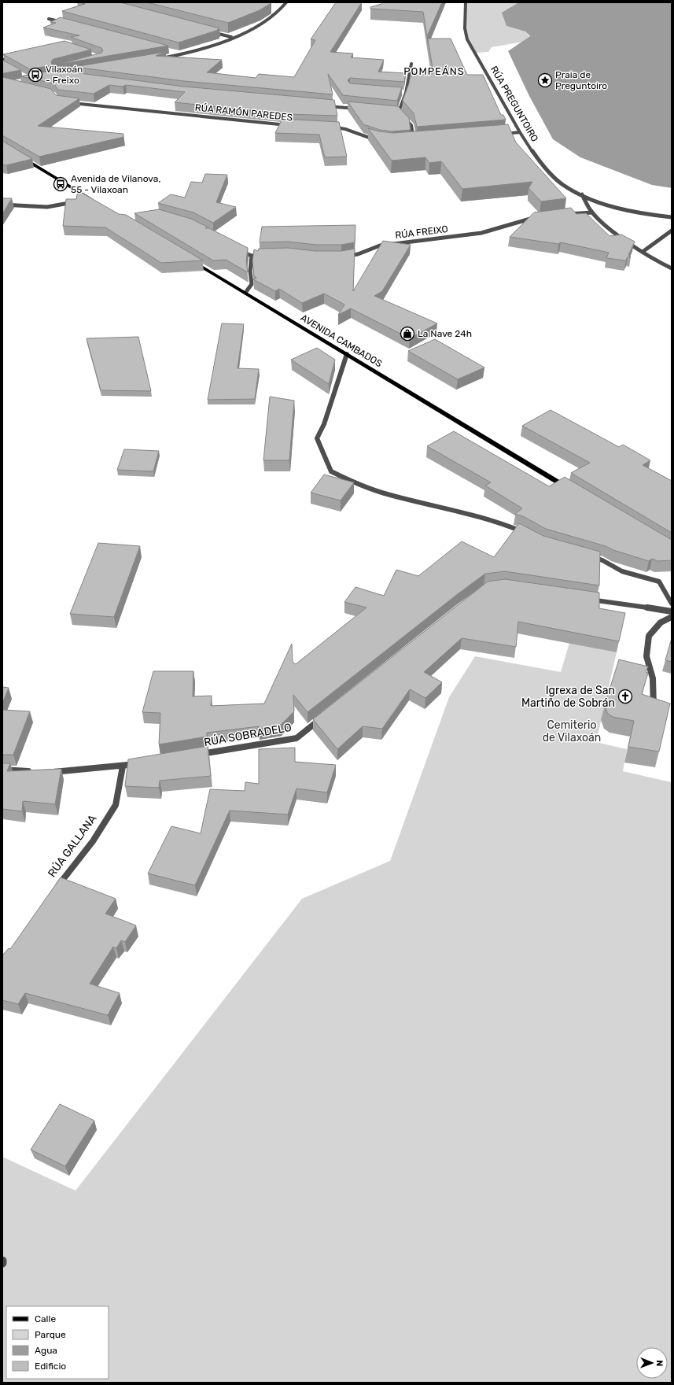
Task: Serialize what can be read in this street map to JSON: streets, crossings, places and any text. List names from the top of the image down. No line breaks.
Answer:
{"streets":{"main road":["AVENIDA CAMBADOS"],"street":["RÚA PREGUNTOIRO","RÚA RAMÓN PAREDES","RÚA FREIXO","RÚA SOBRADELO","RÚA GALLANA"]},"districts":["POMPEÁNS"],"parks":["Cemiterio de Vilaxoán"],"places":{"bus stop":["Vilaxoán - Freixo","Avenida de Vilanova, 55 - Vilaxoan"],"place":["Praia de Preguntoiro"],"shop":["La Nave 24h"],"church":["Igrexa de San Martiño de Sobrán"]},"legend":["Calle","Parque","Agua","Edificio"],"north":"right"}
